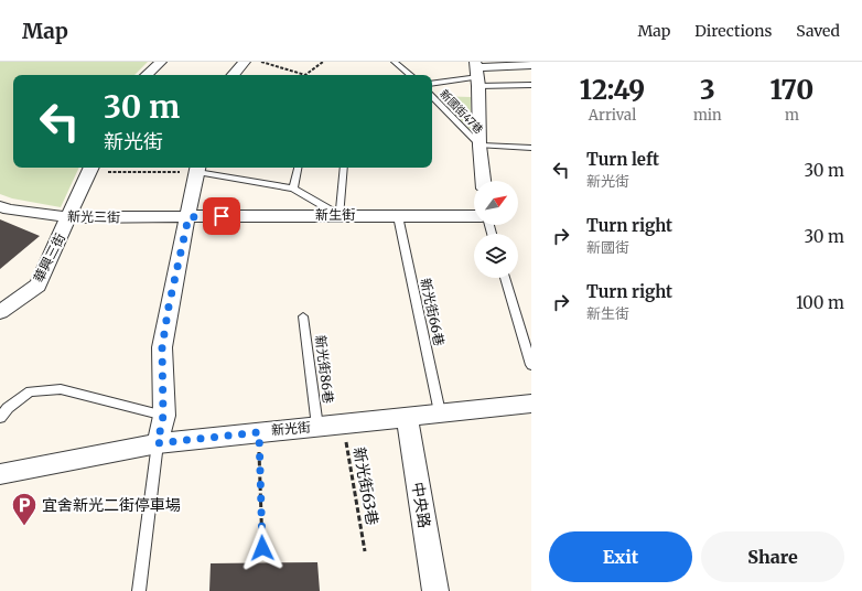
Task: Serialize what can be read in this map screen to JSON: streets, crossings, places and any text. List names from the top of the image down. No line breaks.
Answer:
{"streets":{"street":["新生街","新光三街","華興三街","新光街","中央路"],"lane":["新國街47巷","新光街66巷","新光街86巷"],"path":["新光街63巷"]},"crossings":[["新生街","新光三街"],["新生街","新光街66巷"],["新光三街","華興三街"],["新光街66巷","新光街"],["新光街86巷","新光街"],["新光街","新光街63巷"],["新光街","中央路"]],"places":{"parking":["宜舍新光二街停車場"]},"north":"top right","page":{"header":"Map","nav":["Map","Directions","Saved"],"eta":["12:49","Arrival","3","min","170","m"],"turn":["30 m","新光街"],"list":[{"name":"Turn left","note":"新光街","value":"30 m"},{"name":"Turn right","note":"新國街","value":"30 m"},{"name":"Turn right","note":"新生街","value":"100 m"}],"buttons":["Exit","Share"]}}
